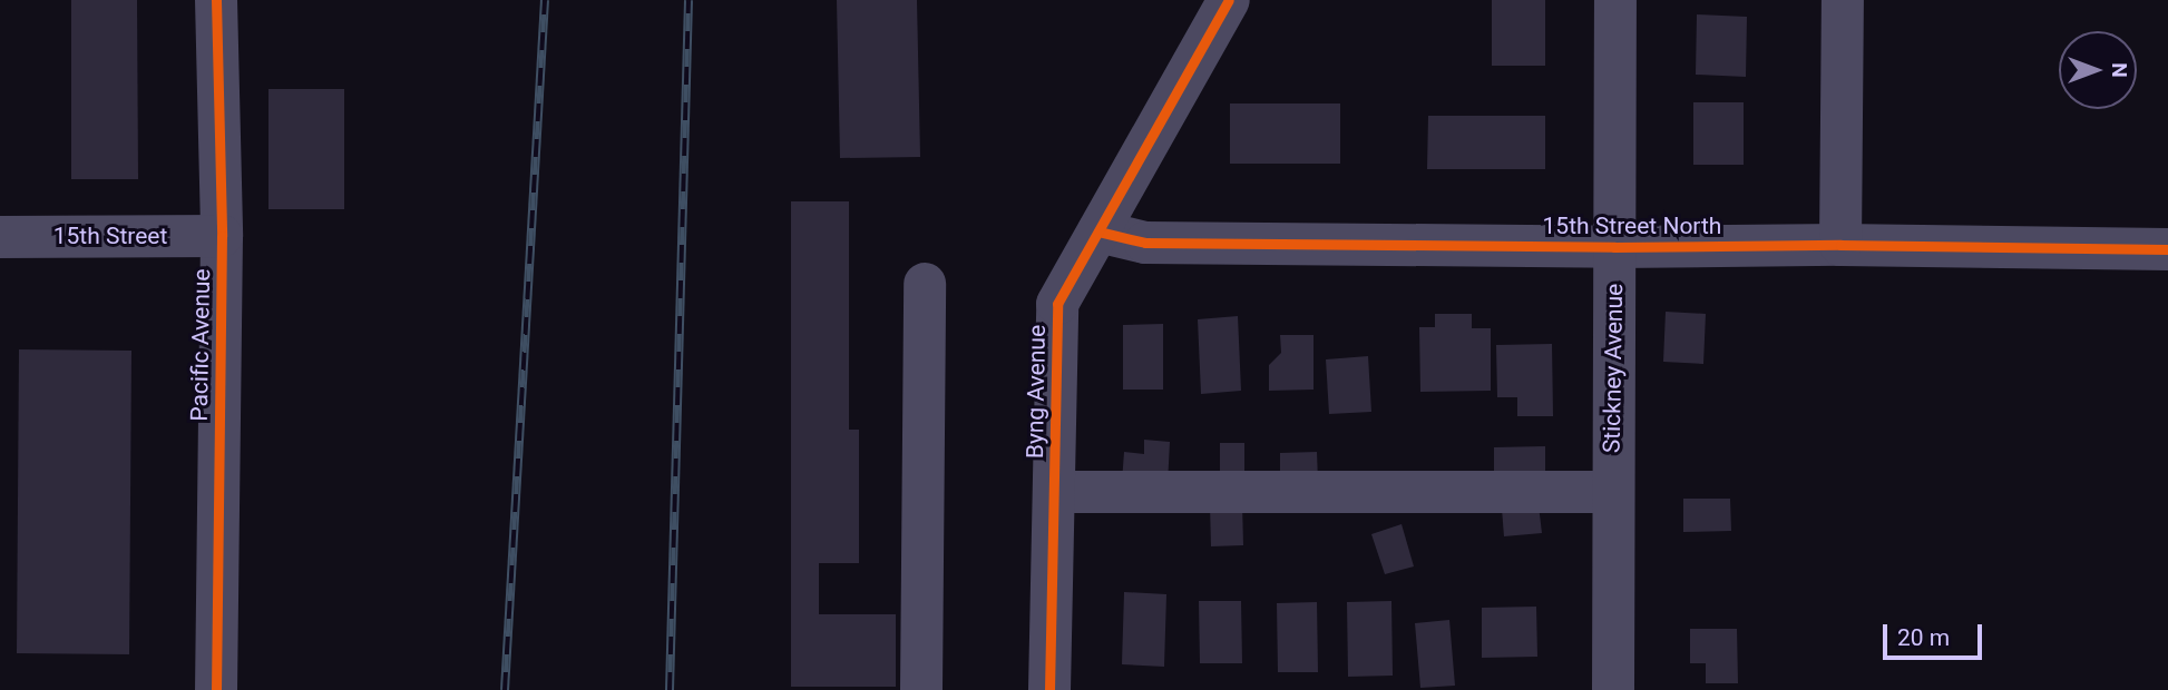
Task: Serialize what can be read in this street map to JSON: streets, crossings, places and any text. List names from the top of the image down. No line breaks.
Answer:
{"streets":{"street":["15th Street North","15th Street","Pacific Avenue","Stickney Avenue","Byng Avenue"]},"crossings":[["15th Street North","Stickney Avenue"],["15th Street North","Byng Avenue"],["15th Street","Pacific Avenue"]],"scale_bar":"20 m","north":"right"}
